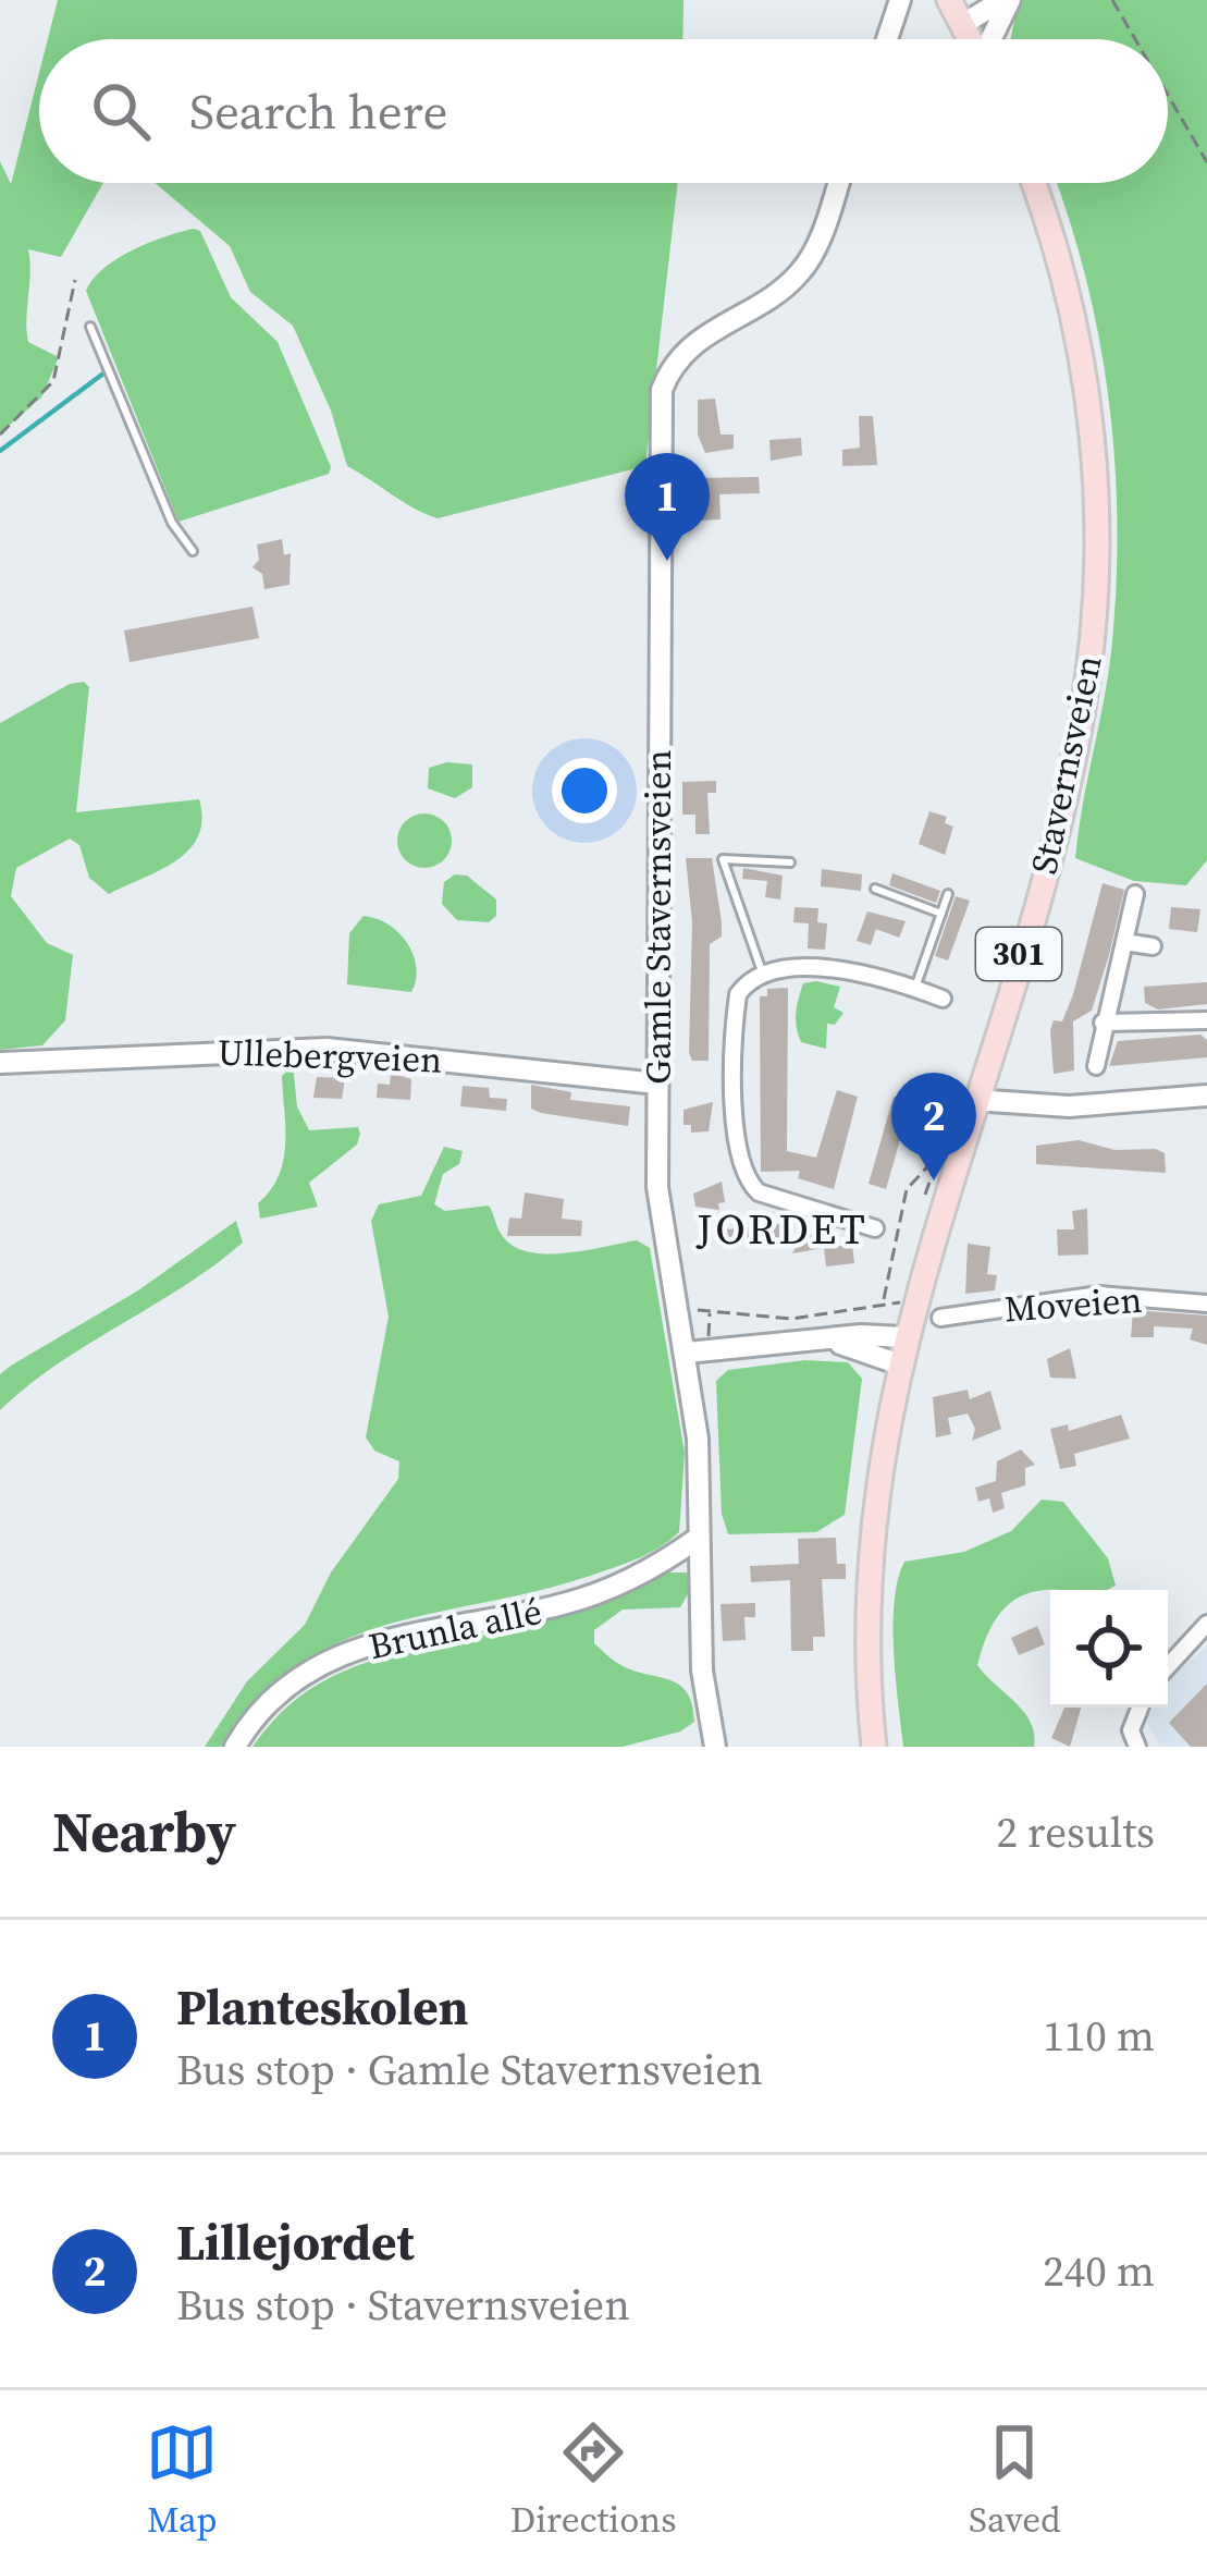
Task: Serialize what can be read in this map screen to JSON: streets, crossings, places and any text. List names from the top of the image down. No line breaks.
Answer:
{"streets":{"main road":["Stavernsveien","301"],"street":["Gamle Stavernsveien","Ullebergveien","Moveien","Brunla allé"]},"crossings":[["Gamle Stavernsveien","Ullebergveien"],["Gamle Stavernsveien","Brunla allé"]],"districts":["JORDET"],"page":{"search":"Search here","pins":["1","2"],"heading":["Nearby","2 results"],"list":[{"mark":"1","name":"Planteskolen","note":"Bus stop · Gamle Stavernsveien","value":"110 m"},{"mark":"2","name":"Lillejordet","note":"Bus stop · Stavernsveien","value":"240 m"}],"nav":["Map","Directions","Saved"]}}
